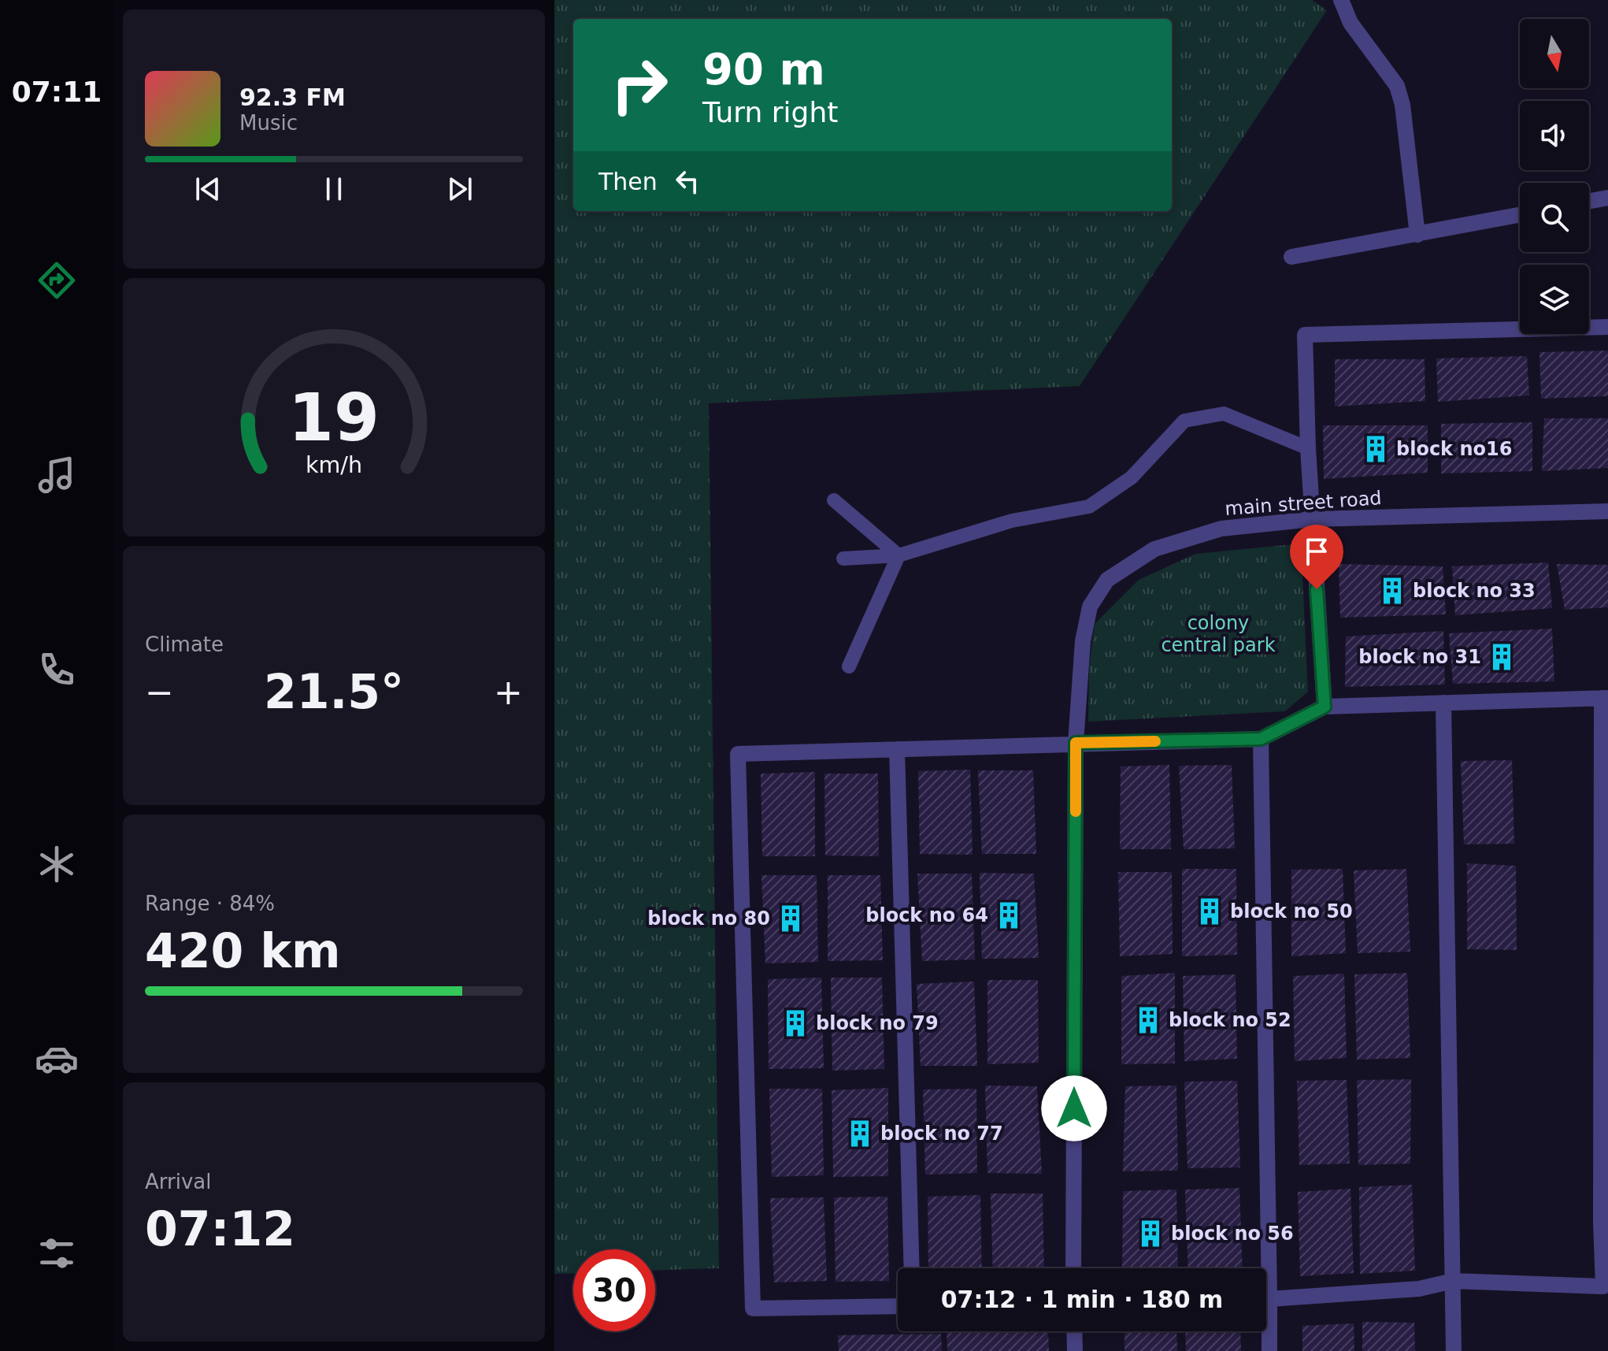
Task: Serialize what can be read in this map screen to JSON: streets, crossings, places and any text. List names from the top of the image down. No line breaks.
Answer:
{"streets":{"street":["main street road"]},"parks":["colony central park"],"places":{"building":["block no16","block no 33","block no 31","block no 50","block no 64","block no 80","block no 52","block no 79","block no 77","block no 56"]},"north":"bottom","page":{"tabs":"07:11","turn":["90 m","Turn right"],"song":["92.3 FM","Music"],"then":"Then","tile":["Climate",["Range · 84%","420 km"],["Arrival","07:12"]],"heat":["−","21.5°","+"],"limit":"30","trip":"07:12 · 1 min · 180 m","gauge":["19","km/h"]}}
